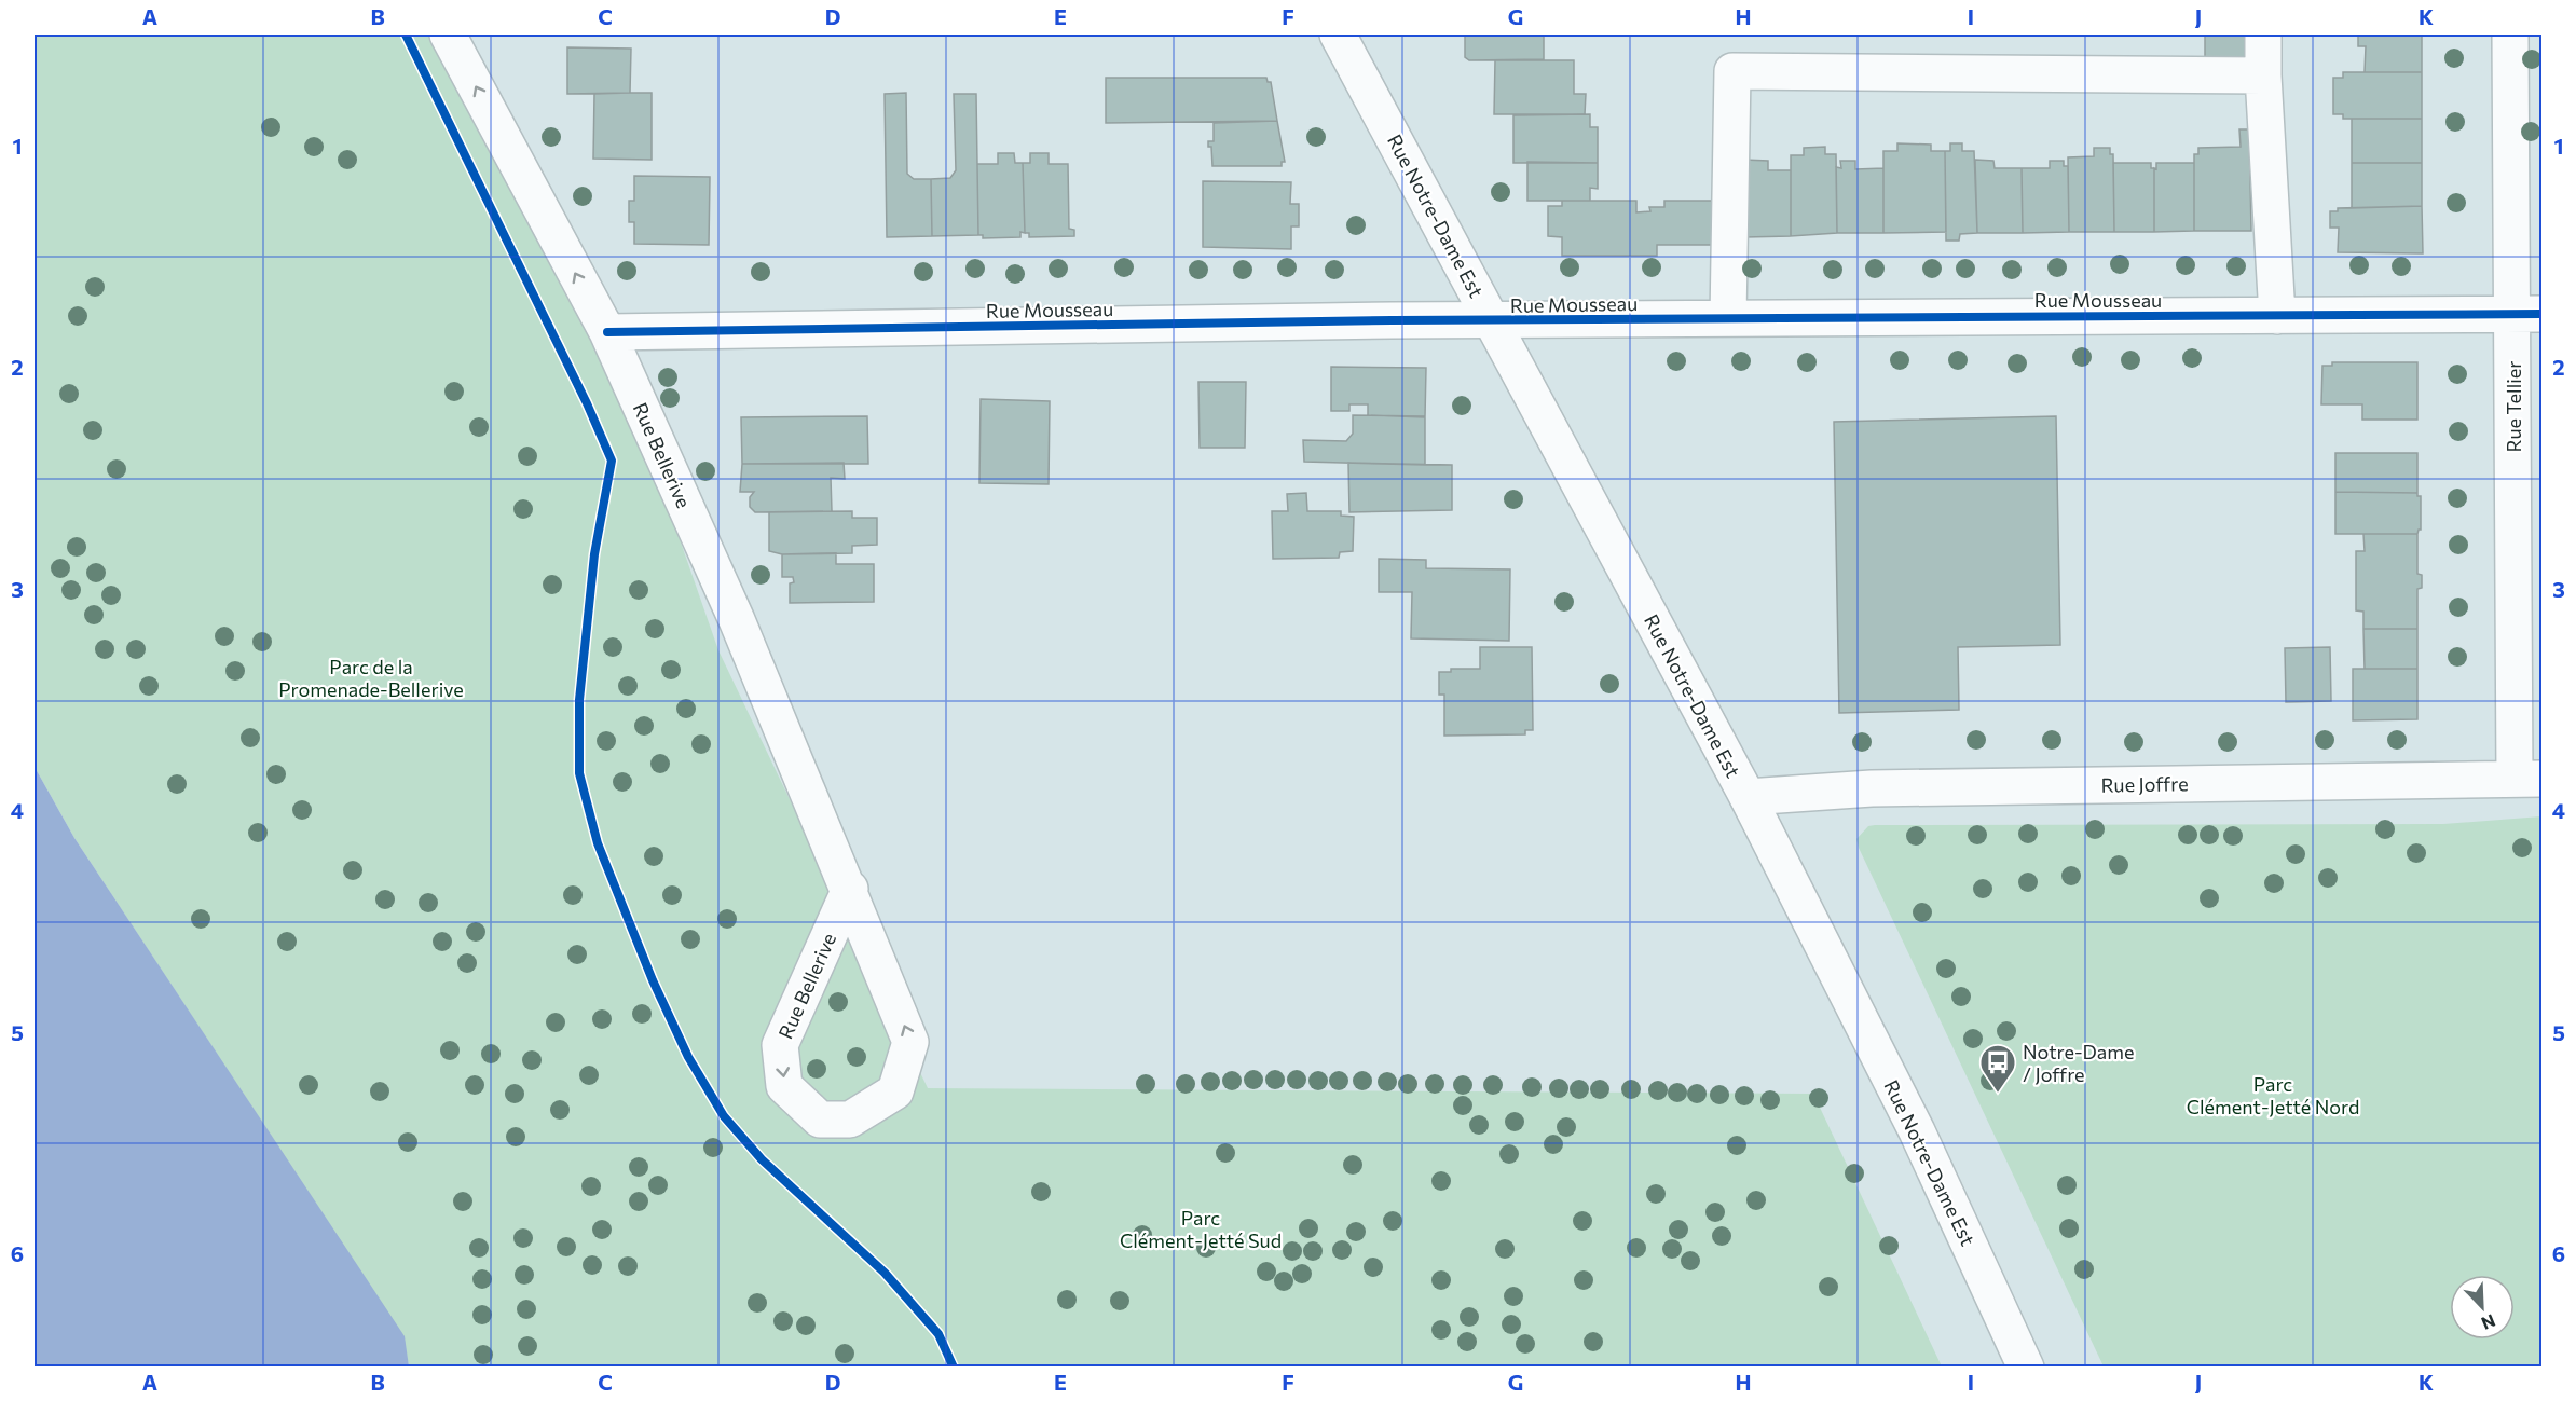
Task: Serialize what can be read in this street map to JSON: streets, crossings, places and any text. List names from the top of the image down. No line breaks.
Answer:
{"streets":{"street":["Rue Notre-Dame Est","Rue Mousseau","Rue Tellier","Rue Bellerive","Rue Joffre"]},"crossings":[["Rue Notre-Dame Est","Rue Mousseau"],["Rue Notre-Dame Est","Rue Joffre"],["Rue Mousseau","Rue Tellier"],["Rue Mousseau","Rue Bellerive"],["Rue Tellier","Rue Joffre"]],"parks":["Parc de la Promenade-Bellerive","Parc Clément-Jetté Nord","Parc Clément-Jetté Sud"],"places":{"bus stop":["Notre-Dame / Joffre"]},"north":"bottom right","grid":{"columns":["A","B","C","D","E","F","G","H","I","J","K"],"rows":["1","2","3","4","5","6"]}}
